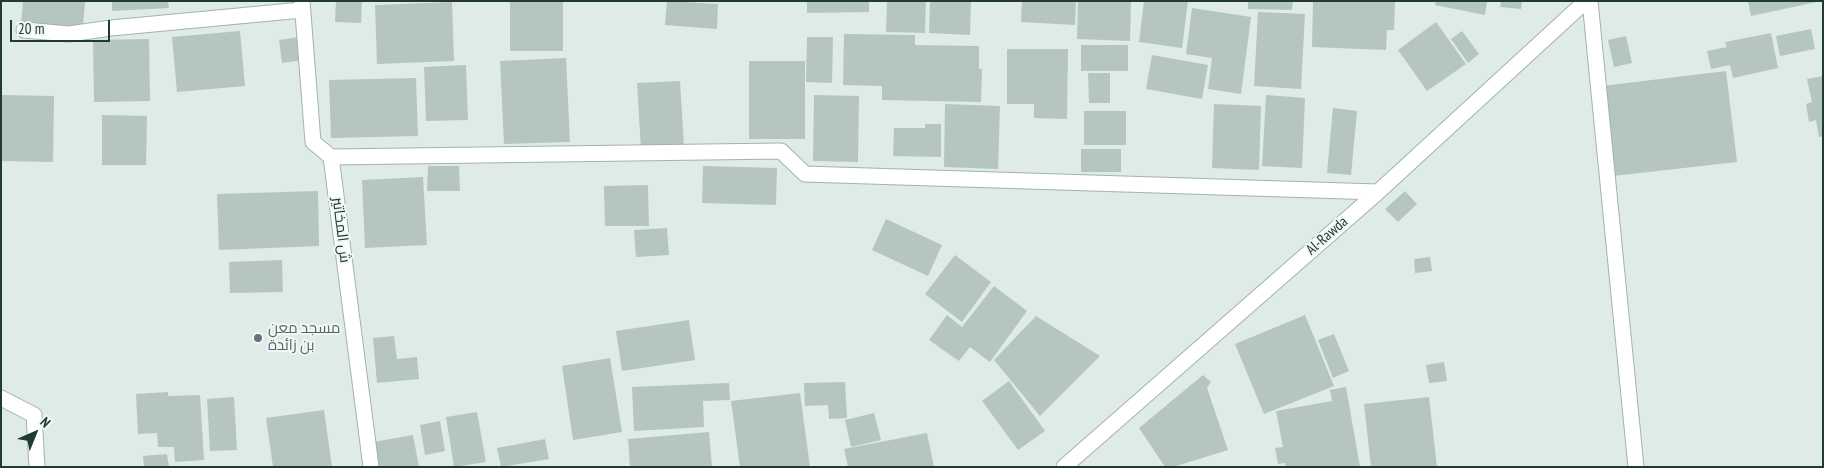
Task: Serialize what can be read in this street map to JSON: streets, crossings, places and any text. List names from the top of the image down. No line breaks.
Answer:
{"streets":{"street":["ش المخاتير","Al-Rawda"]},"places":["مسجد معن بن زائدة"],"scale_bar":"20 m","north":"top right"}
